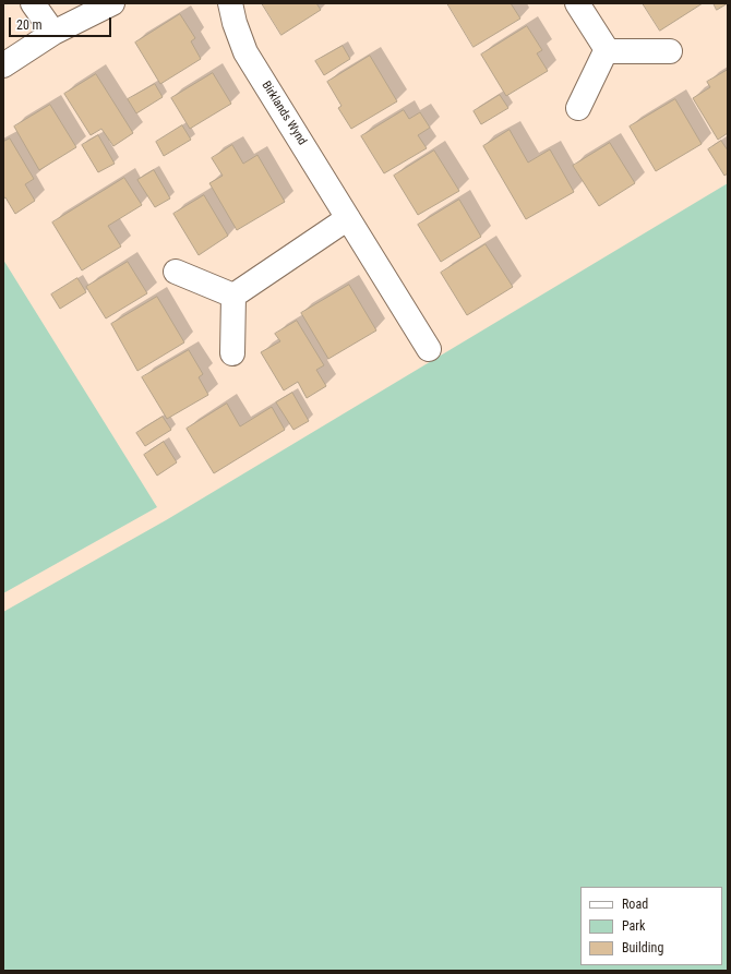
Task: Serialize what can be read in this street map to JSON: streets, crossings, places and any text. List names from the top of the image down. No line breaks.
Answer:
{"streets":{"street":["Birklands Wynd"]},"legend":["Road","Park","Building"],"scale_bar":"20 m"}
